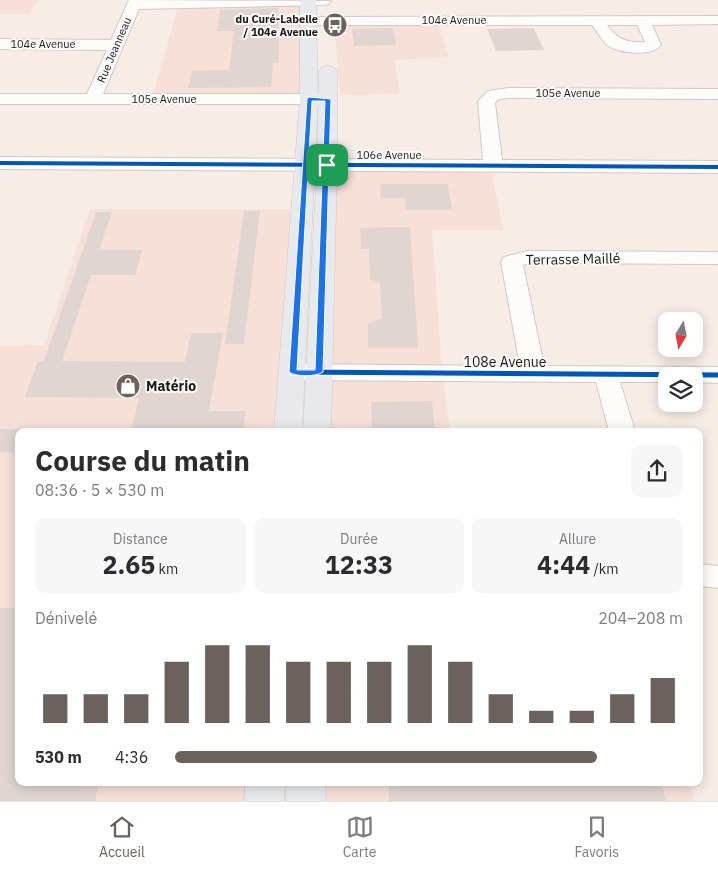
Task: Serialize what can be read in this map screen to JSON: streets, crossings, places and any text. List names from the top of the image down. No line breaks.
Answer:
{"streets":{"street":["104e Avenue","Rue Jeanneau","105e Avenue","106e Avenue","Terrasse Maillé","108e Avenue"]},"crossings":[["104e Avenue","Rue Jeanneau"],["Rue Jeanneau","105e Avenue"],["105e Avenue","106e Avenue"],["Terrasse Maillé","108e Avenue"]],"places":{"bus stop":["du Curé-Labelle / 104e Avenue"],"shop":["Matério"]},"north":"bottom","page":{"heading":["Course du matin","08:36 · 5 × 530 m"],"stats":[["Distance","2.65 km"],["Durée","12:33"],["Allure","4:44 /km"]],"chart":["Dénivelé","204–208 m"],"list":[{"name":"530 m","note":"4:36"}],"tabs":["Accueil","Carte","Favoris"]}}
